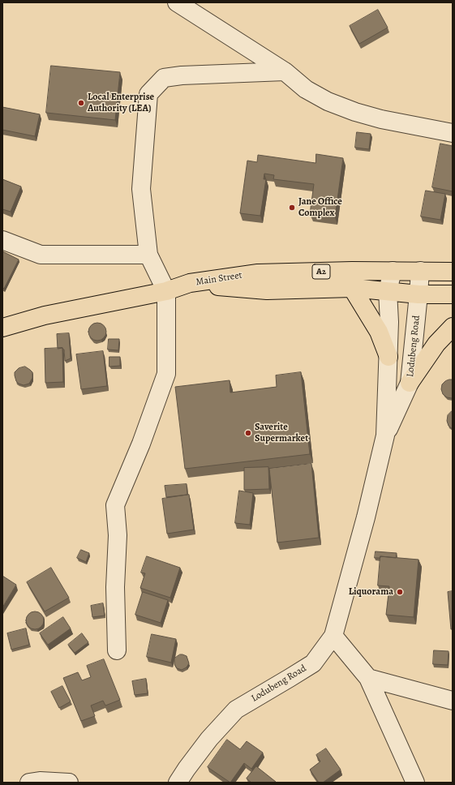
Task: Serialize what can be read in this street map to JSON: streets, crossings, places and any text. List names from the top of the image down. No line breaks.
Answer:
{"streets":{"highway":["A2","Main Street"],"street":["Lodubeng Road"]},"crossings":[["A2","Main Street"],["Main Street","Lodubeng Road"]],"places":["Local Enterprise Authority (LEA)","Jane Office Complex","Saverite Supermarket","Liquorama"]}
